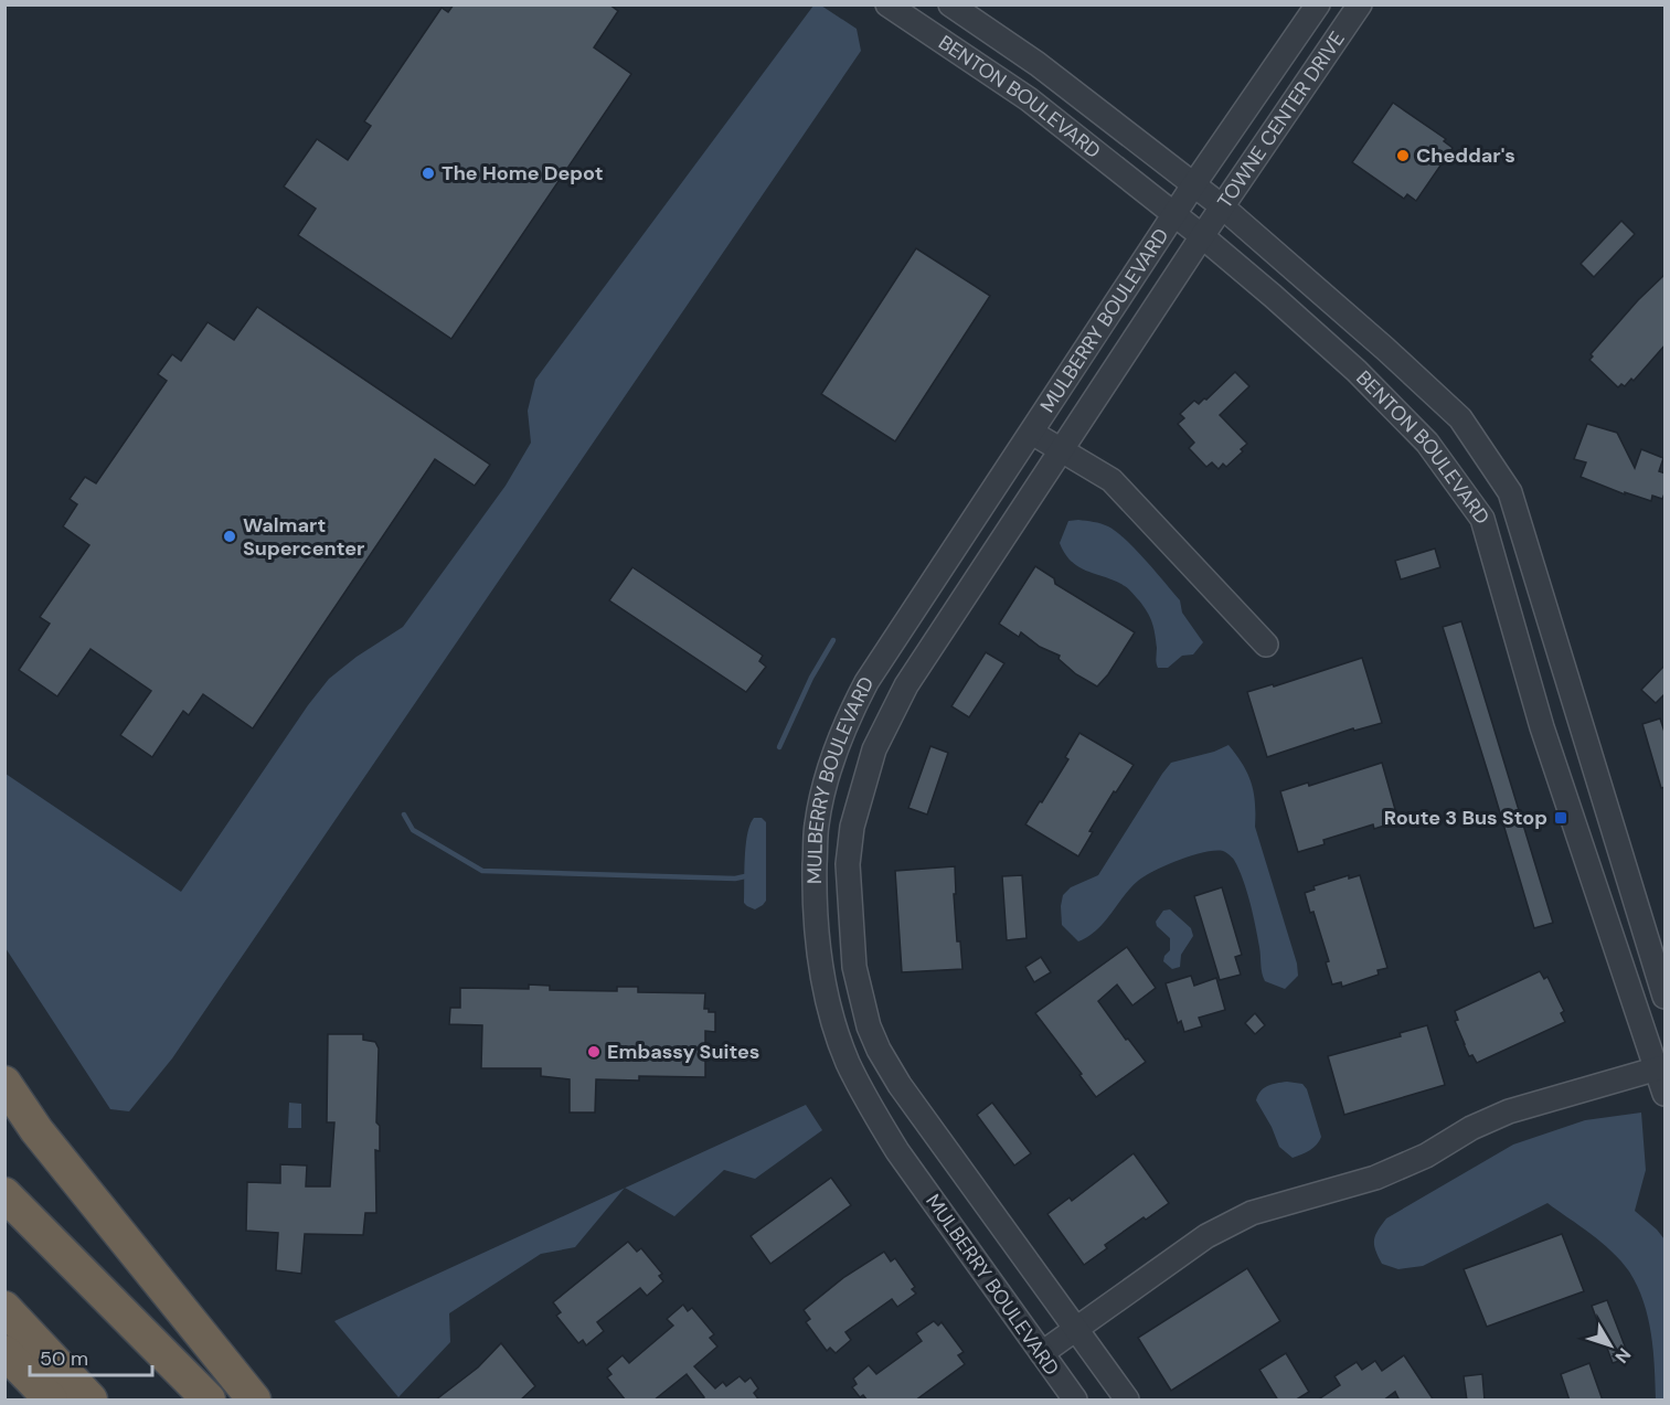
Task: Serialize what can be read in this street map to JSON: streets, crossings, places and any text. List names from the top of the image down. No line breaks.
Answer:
{"streets":{"street":["BENTON BOULEVARD","TOWNE CENTER DRIVE","MULBERRY BOULEVARD"]},"crossings":[["BENTON BOULEVARD","TOWNE CENTER DRIVE"],["BENTON BOULEVARD","MULBERRY BOULEVARD"],["TOWNE CENTER DRIVE","MULBERRY BOULEVARD"]],"places":{"other":["Cheddar's","The Home Depot","Walmart Supercenter","Embassy Suites"],"transit":["Route 3 Bus Stop"]},"scale_bar":"50 m","north":"bottom right"}
